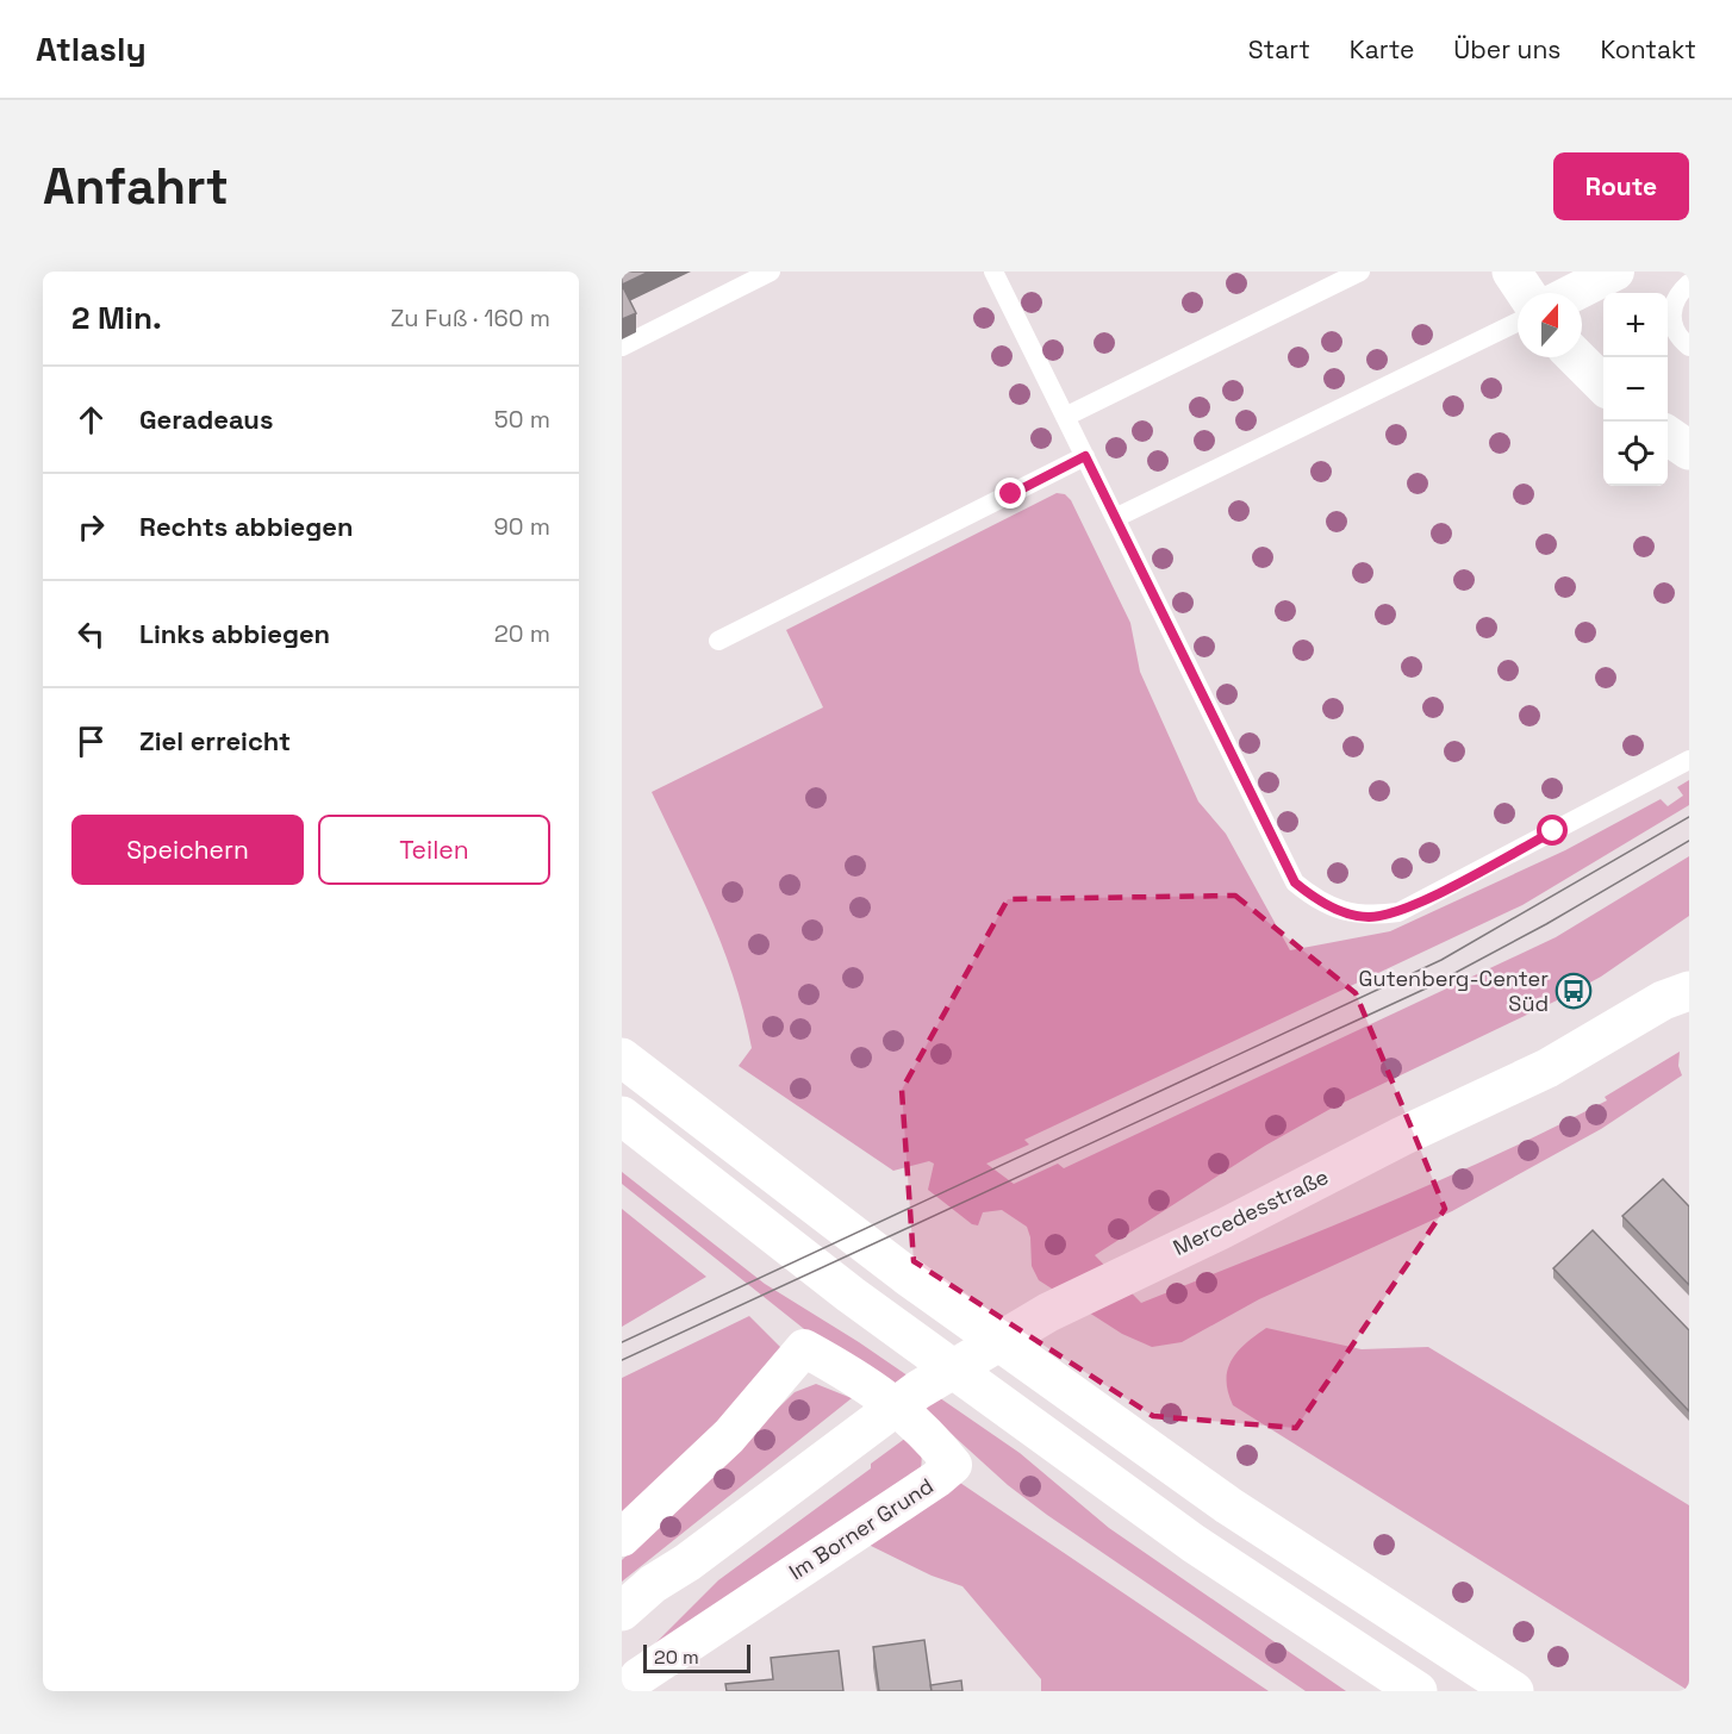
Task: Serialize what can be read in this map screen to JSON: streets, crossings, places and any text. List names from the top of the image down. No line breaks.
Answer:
{"streets":{"main road":["Mercedesstraße"],"street":["Im Borner Grund"]},"places":{"bus stop":["Gutenberg-Center Süd"]},"scale_bar":"20 m","north":"top","page":{"header":"Atlasly","nav":["Start","Karte","Über uns","Kontakt"],"buttons":["Route",["Speichern","Teilen"]],"title":"Anfahrt","heading":["2 Min.","Zu Fuß · 160 m"],"map_buttons":["+","−"],"list":[["Geradeaus","50 m"],["Rechts abbiegen","90 m"],["Links abbiegen","20 m"],"Ziel erreicht"],"scale":"20 m"}}
